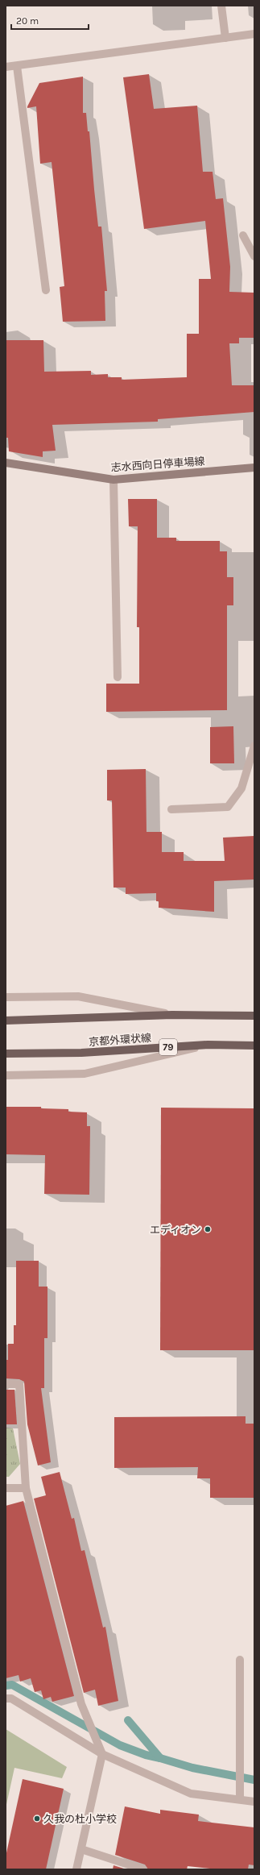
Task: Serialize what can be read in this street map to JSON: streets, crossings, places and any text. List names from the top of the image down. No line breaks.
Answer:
{"streets":{"main road":["志水西向日停車場線","京都外環状線","79"]},"places":["エディオン","久我の杜小学校"],"scale_bar":"20 m"}
